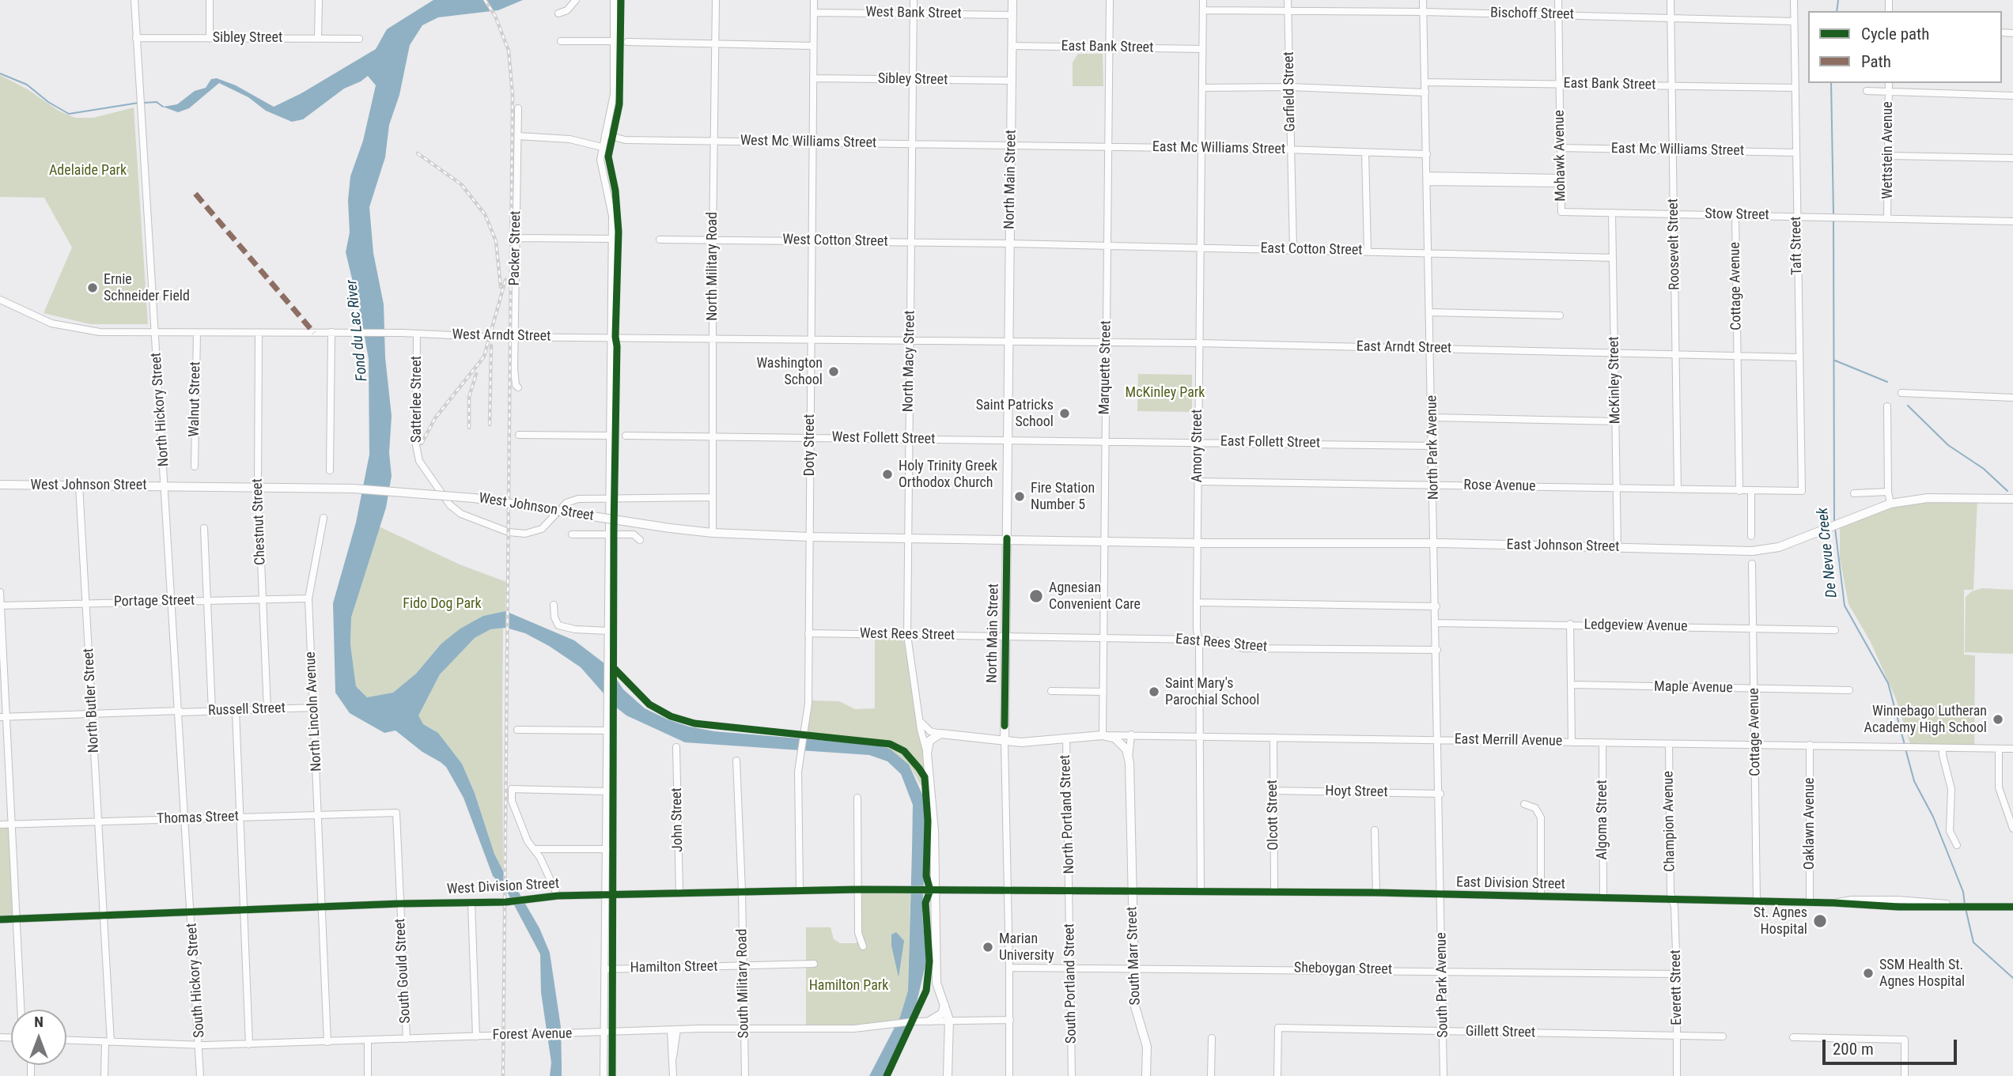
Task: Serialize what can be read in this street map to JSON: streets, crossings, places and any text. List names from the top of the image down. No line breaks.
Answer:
{"streets":{"main road":["North Main Street","North Macy Street","West Johnson Street","East Johnson Street","East Merrill Avenue","South Marr Street"],"street":["West Bank Street","Bischoff Street","Sibley Street","East Bank Street","Garfield Street","West Mc Williams Street","East Mc Williams Street","Wettstein Avenue","Mohawk Avenue","Stow Street","West Cotton Street","Roosevelt Street","Taft Street","Packer Street","East Cotton Street","North Military Road","Cottage Avenue","West Arndt Street","East Arndt Street","Marquette Street","McKinley Street","Walnut Street","Satterlee Street","North Hickory Street","West Follett Street","East Follett Street","Doty Street","Amory Street","North Park Avenue","Rose Avenue","Chestnut Street","Portage Street","Ledgeview Avenue","West Rees Street","East Rees Street","Maple Avenue","North Butler Street","Russell Street","North Lincoln Avenue","Hoyt Street","North Portland Street","Olcott Street","Thomas Street","John Street","Algoma Street","Champion Avenue","Oaklawn Avenue","East Division Street","West Division Street","Hamilton Street","Sheboygan Street","South Gould Street","South Hickory Street","South Military Road","South Portland Street","South Park Avenue","Everett Street","Gillett Street","Forest Avenue"]},"crossings":[["West Bank Street","North Main Street"],["West Bank Street","North Macy Street"],["West Bank Street","Doty Street"],["Bischoff Street","Garfield Street"],["Bischoff Street","Mohawk Avenue"],["Bischoff Street","Roosevelt Street"],["Bischoff Street","Taft Street"],["Bischoff Street","Amory Street"],["Bischoff Street","North Park Avenue"],["Sibley Street","North Main Street"],["Sibley Street","North Macy Street"],["Sibley Street","North Hickory Street"],["Sibley Street","Doty Street"],["East Bank Street","Mohawk Avenue"],["East Bank Street","North Main Street"],["East Bank Street","Roosevelt Street"],["East Bank Street","Taft Street"],["East Bank Street","Marquette Street"],["East Bank Street","Amory Street"],["East Bank Street","North Park Avenue"],["Garfield Street","East Mc Williams Street"],["Garfield Street","East Cotton Street"],["West Mc Williams Street","East Mc Williams Street"],["West Mc Williams Street","North Main Street"],["West Mc Williams Street","North Military Road"],["West Mc Williams Street","North Macy Street"],["West Mc Williams Street","Doty Street"],["East Mc Williams Street","Mohawk Avenue"],["East Mc Williams Street","North Main Street"],["East Mc Williams Street","Roosevelt Street"],["East Mc Williams Street","Taft Street"],["East Mc Williams Street","Marquette Street"],["East Mc Williams Street","Amory Street"],["East Mc Williams Street","North Park Avenue"],["Wettstein Avenue","Stow Street"],["Mohawk Avenue","Stow Street"],["North Main Street","West Cotton Street"],["North Main Street","East Cotton Street"],["North Main Street","West Arndt Street"],["North Main Street","East Arndt Street"],["North Main Street","West Follett Street"],["North Main Street","East Follett Street"],["North Main Street","West Johnson Street"],["North Main Street","West Rees Street"],["North Main Street","East Rees Street"],["North Main Street","East Merrill Avenue"],["North Main Street","East Division Street"],["North Main Street","West Division Street"],["North Main Street","Sheboygan Street"],["North Main Street","Forest Avenue"],["Stow Street","Roosevelt Street"],["Stow Street","Taft Street"],["Stow Street","Cottage Avenue"],["Stow Street","McKinley Street"],["West Cotton Street","East Cotton Street"],["West Cotton Street","North Military Road"],["West Cotton Street","North Macy Street"],["West Cotton Street","Doty Street"],["Roosevelt Street","East Arndt Street"],["Roosevelt Street","Rose Avenue"],["Taft Street","East Arndt Street"],["Taft Street","Rose Avenue"],["Packer Street","West Arndt Street"],["East Cotton Street","Marquette Street"],["East Cotton Street","McKinley Street"],["East Cotton Street","Amory Street"],["East Cotton Street","North Park Avenue"],["North Military Road","West Arndt Street"],["North Military Road","Satterlee Street"],["North Military Road","West Follett Street"],["North Military Road","West Johnson Street"],["Cottage Avenue","East Arndt Street"],["Cottage Avenue","Rose Avenue"],["Cottage Avenue","Ledgeview Avenue"],["Cottage Avenue","Maple Avenue"],["Cottage Avenue","East Merrill Avenue"],["Cottage Avenue","East Division Street"],["West Arndt Street","East Arndt Street"],["West Arndt Street","North Macy Street"],["West Arndt Street","Walnut Street"],["West Arndt Street","Satterlee Street"],["West Arndt Street","North Hickory Street"],["West Arndt Street","Doty Street"],["West Arndt Street","Chestnut Street"],["East Arndt Street","Marquette Street"],["East Arndt Street","McKinley Street"],["East Arndt Street","Amory Street"],["East Arndt Street","North Park Avenue"],["North Macy Street","West Follett Street"],["North Macy Street","West Johnson Street"],["North Macy Street","West Rees Street"],["North Macy Street","West Division Street"],["North Macy Street","Forest Avenue"],["Marquette Street","East Follett Street"],["Marquette Street","West Johnson Street"],["Marquette Street","East Johnson Street"],["Marquette Street","East Rees Street"],["Marquette Street","East Merrill Avenue"],["McKinley Street","Rose Avenue"],["McKinley Street","East Johnson Street"],["North Hickory Street","West Johnson Street"],["North Hickory Street","Portage Street"],["North Hickory Street","Russell Street"],["North Hickory Street","Thomas Street"],["North Hickory Street","South Hickory Street"],["West Follett Street","East Follett Street"],["West Follett Street","Doty Street"],["East Follett Street","Amory Street"],["East Follett Street","North Park Avenue"],["Doty Street","West Johnson Street"],["Doty Street","West Rees Street"],["Doty Street","West Division Street"],["Amory Street","Rose Avenue"],["Amory Street","East Johnson Street"],["Amory Street","East Rees Street"],["Amory Street","East Merrill Avenue"],["Amory Street","East Division Street"],["North Park Avenue","Rose Avenue"],["North Park Avenue","East Johnson Street"],["North Park Avenue","Ledgeview Avenue"],["North Park Avenue","East Rees Street"],["North Park Avenue","East Merrill Avenue"],["North Park Avenue","Hoyt Street"],["North Park Avenue","East Division Street"],["North Park Avenue","South Park Avenue"],["West Johnson Street","Chestnut Street"],["West Johnson Street","East Johnson Street"],["West Johnson Street","North Butler Street"],["Chestnut Street","Portage Street"],["Chestnut Street","Russell Street"],["Portage Street","North Butler Street"],["Portage Street","North Lincoln Avenue"],["West Rees Street","East Rees Street"],["North Butler Street","Russell Street"],["North Butler Street","Thomas Street"],["North Butler Street","West Division Street"],["North Butler Street","Forest Avenue"],["Russell Street","North Lincoln Avenue"],["North Lincoln Avenue","Thomas Street"],["North Lincoln Avenue","West Division Street"],["North Lincoln Avenue","Forest Avenue"],["East Merrill Avenue","North Portland Street"],["East Merrill Avenue","Olcott Street"],["East Merrill Avenue","Algoma Street"],["East Merrill Avenue","Champion Avenue"],["East Merrill Avenue","Oaklawn Avenue"],["East Merrill Avenue","South Marr Street"],["Hoyt Street","Olcott Street"],["North Portland Street","East Division Street"],["North Portland Street","South Portland Street"],["Olcott Street","East Division Street"],["Thomas Street","South Gould Street"],["Thomas Street","South Hickory Street"],["John Street","West Division Street"],["Algoma Street","East Division Street"],["Champion Avenue","East Division Street"],["Champion Avenue","Everett Street"],["Oaklawn Avenue","East Division Street"],["East Division Street","West Division Street"],["East Division Street","South Marr Street"],["East Division Street","South Portland Street"],["East Division Street","South Park Avenue"],["East Division Street","Everett Street"],["West Division Street","South Gould Street"],["West Division Street","South Hickory Street"],["West Division Street","South Military Road"],["South Marr Street","Sheboygan Street"],["Hamilton Street","South Military Road"],["Sheboygan Street","South Portland Street"],["Sheboygan Street","South Park Avenue"],["Sheboygan Street","Everett Street"],["South Gould Street","Forest Avenue"],["South Hickory Street","Forest Avenue"],["South Military Road","Forest Avenue"],["South Park Avenue","Gillett Street"],["Everett Street","Gillett Street"]],"water":["Fond du Lac River","De Nevue Creek"],"parks":["Adelaide Park","McKinley Park","Fido Dog Park","Hamilton Park"],"places":["Ernie Schneider Field","Washington School","Saint Patricks School","Holy Trinity Greek Orthodox Church","Fire Station Number 5","Agnesian Convenient Care","Saint Mary's Parochial School","Winnebago Lutheran Academy High School","St. Agnes Hospital","Marian University","SSM Health St. Agnes Hospital"],"legend":["Cycle path","Path"],"scale_bar":"200 m","north":"top"}
